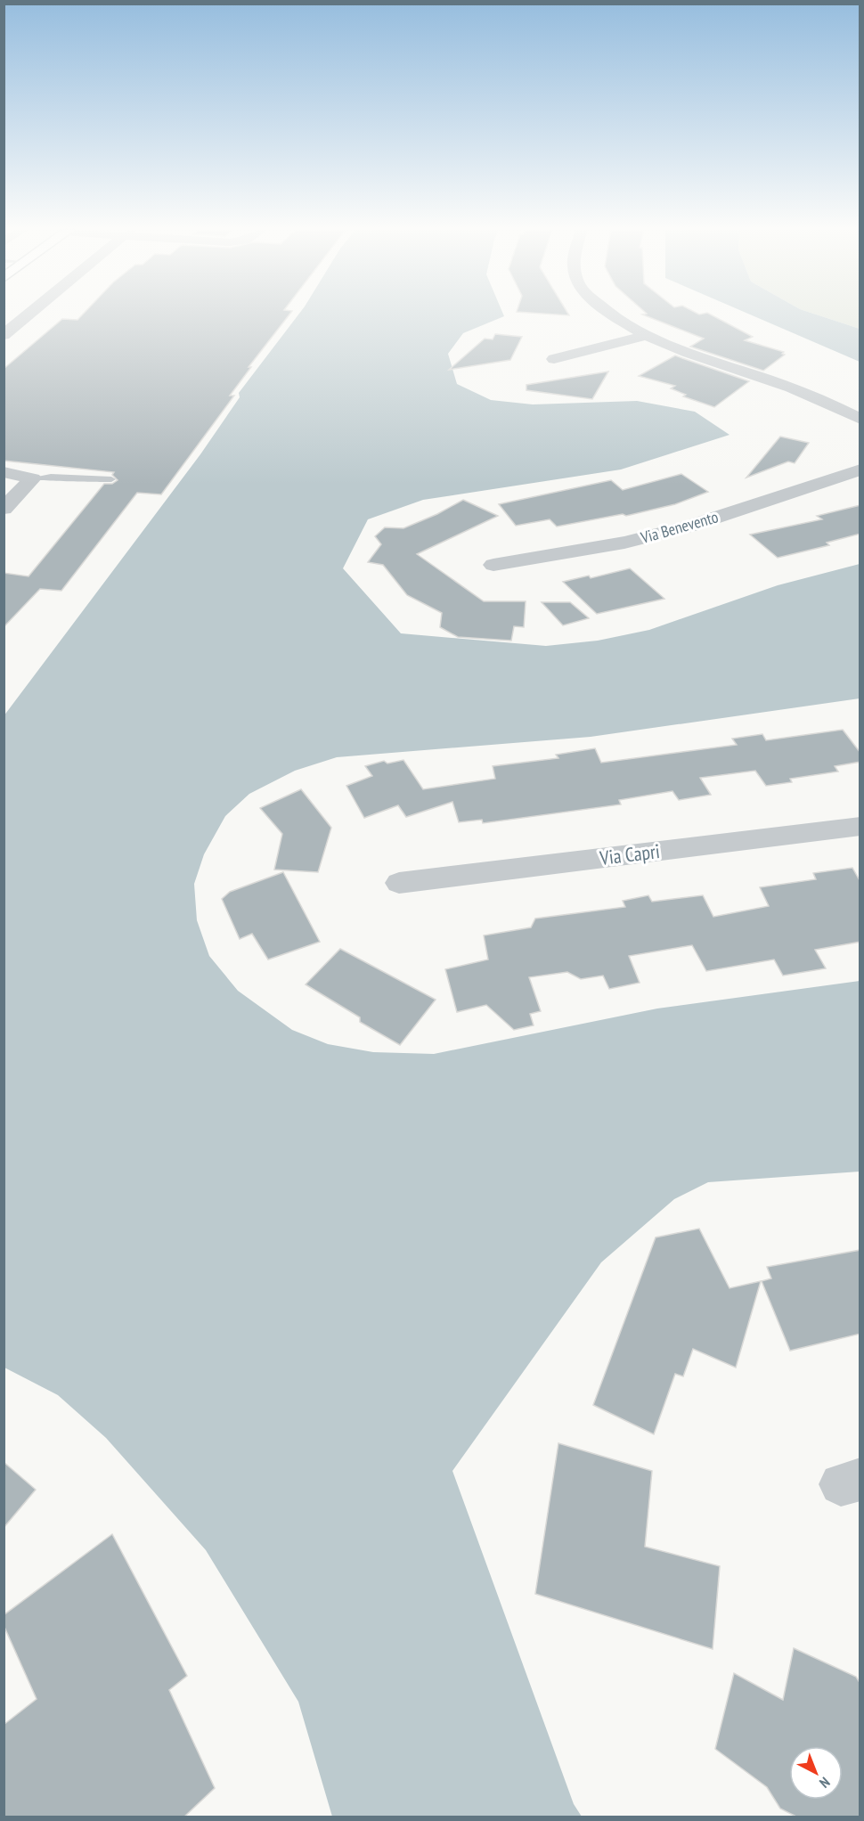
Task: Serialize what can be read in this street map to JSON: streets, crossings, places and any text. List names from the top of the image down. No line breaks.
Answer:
{"streets":{"street":["Via Benevento","Via Capri"]},"north":"bottom right"}
